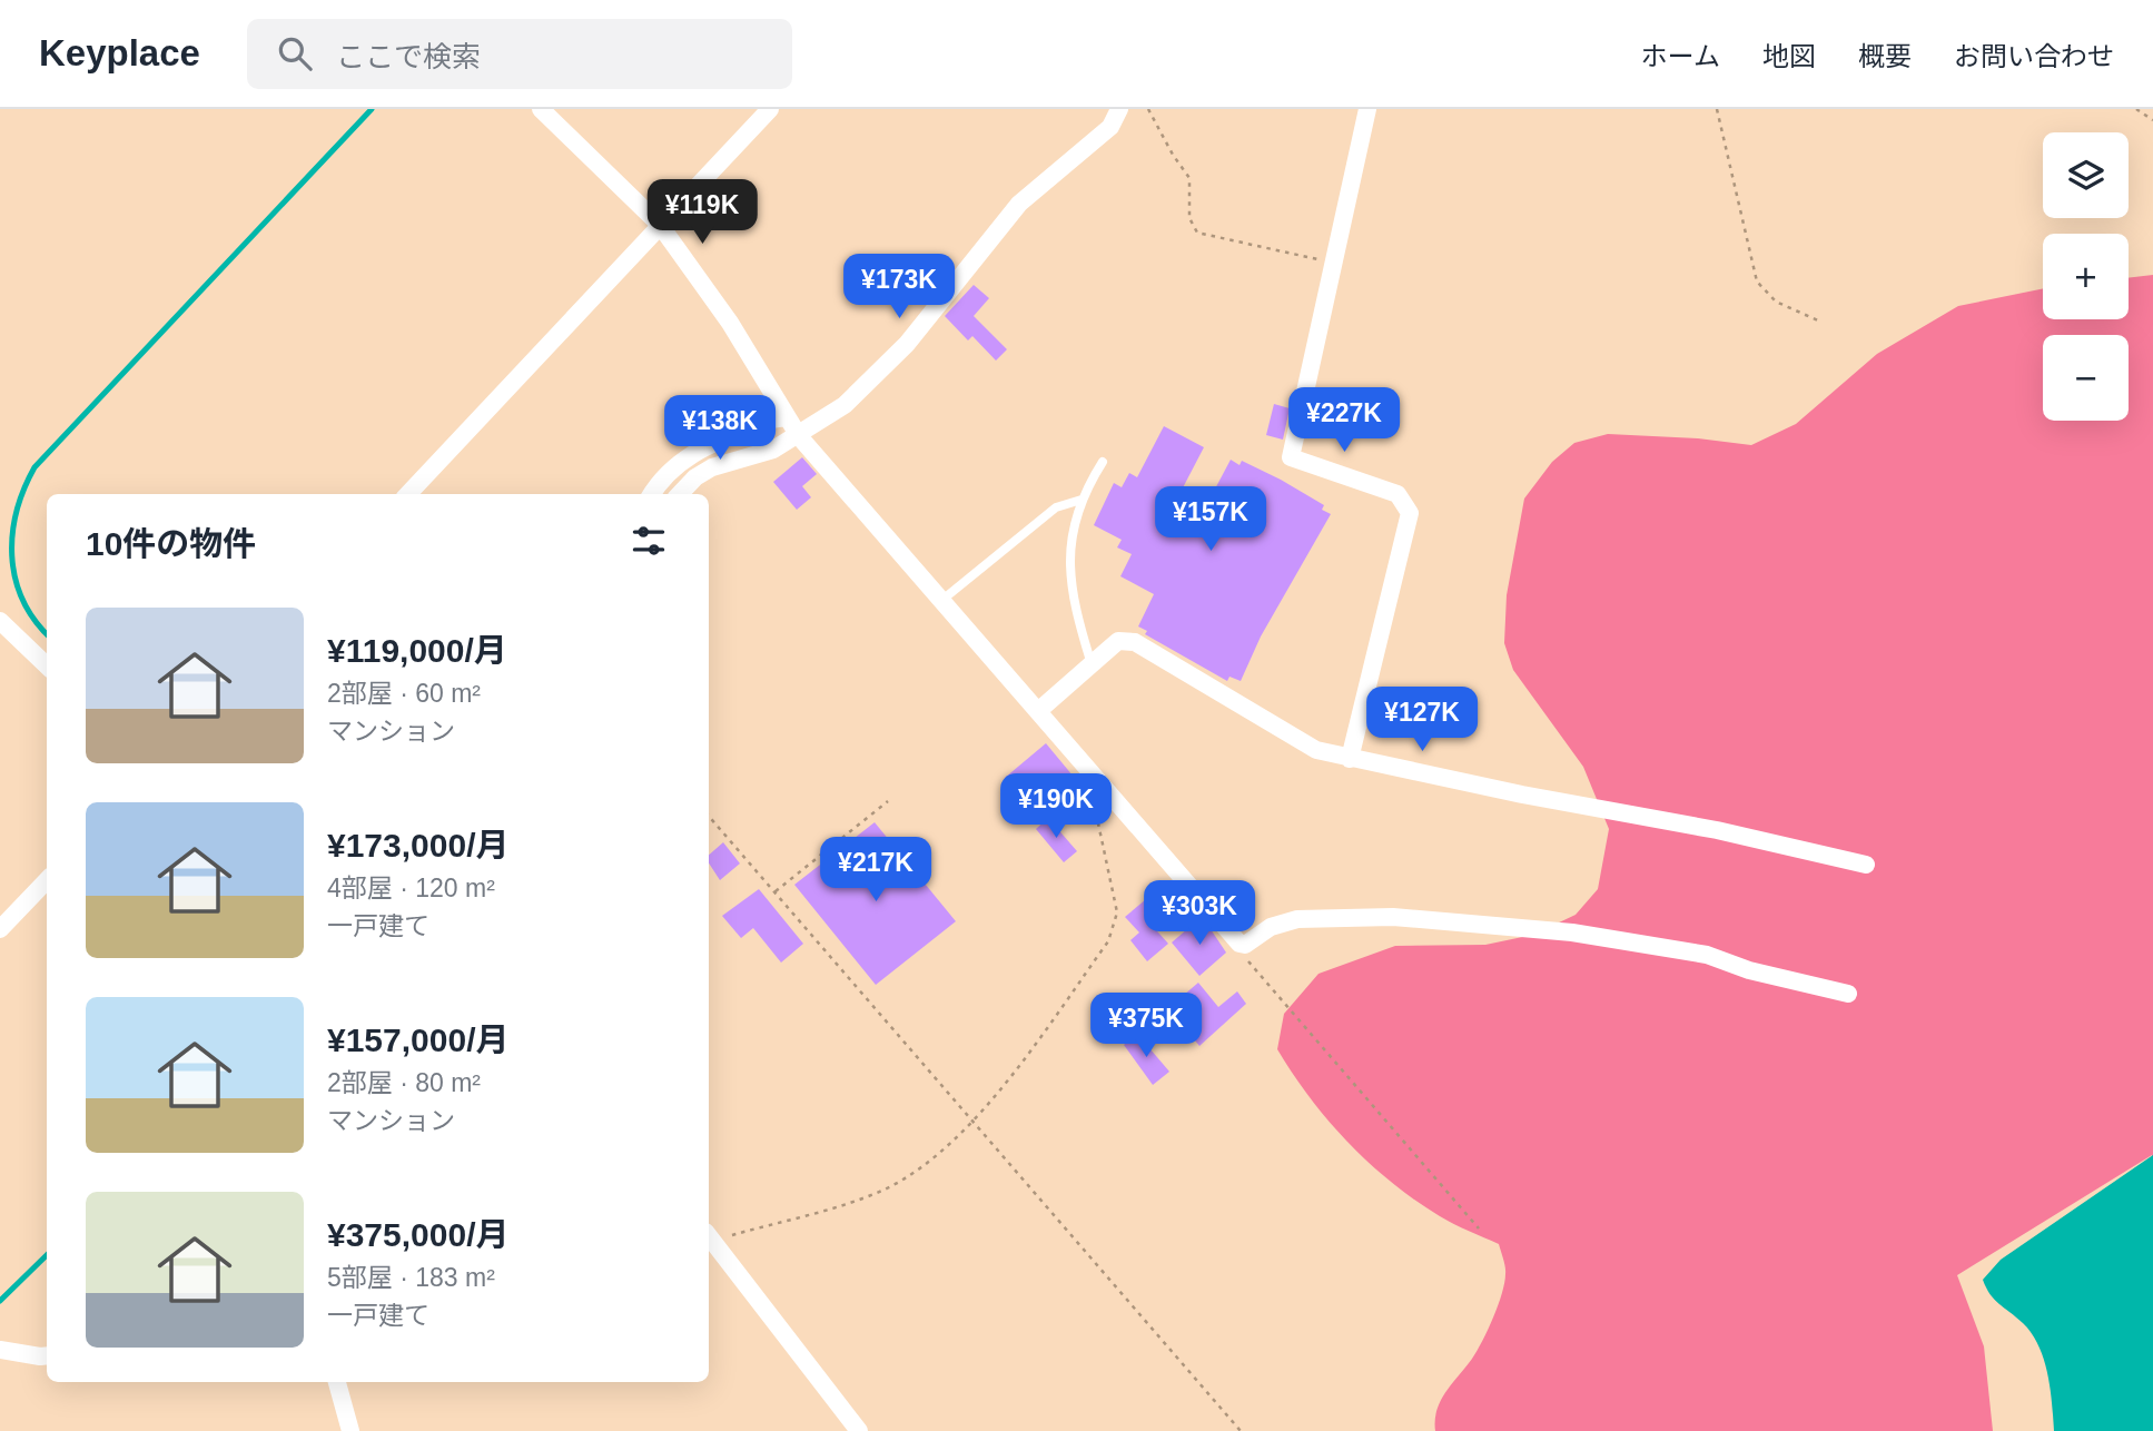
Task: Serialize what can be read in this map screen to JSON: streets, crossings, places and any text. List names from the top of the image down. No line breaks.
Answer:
{"page":{"header":"Keyplace","search":"ここで検索","nav":["ホーム","地図","概要","お問い合わせ"],"map_buttons":["+","−"],"price":["¥119K","¥173K","¥227K","¥138K","¥157K","¥127K","¥190K","¥217K","¥303K","¥375K"],"heading":"10件の物件","list":[{"name":"¥119,000/月","note":"2部屋 · 60 m² · マンション"},{"name":"¥173,000/月","note":"4部屋 · 120 m² · 一戸建て"},{"name":"¥157,000/月","note":"2部屋 · 80 m² · マンション"},{"name":"¥375,000/月","note":"5部屋 · 183 m² · 一戸建て"}]}}
